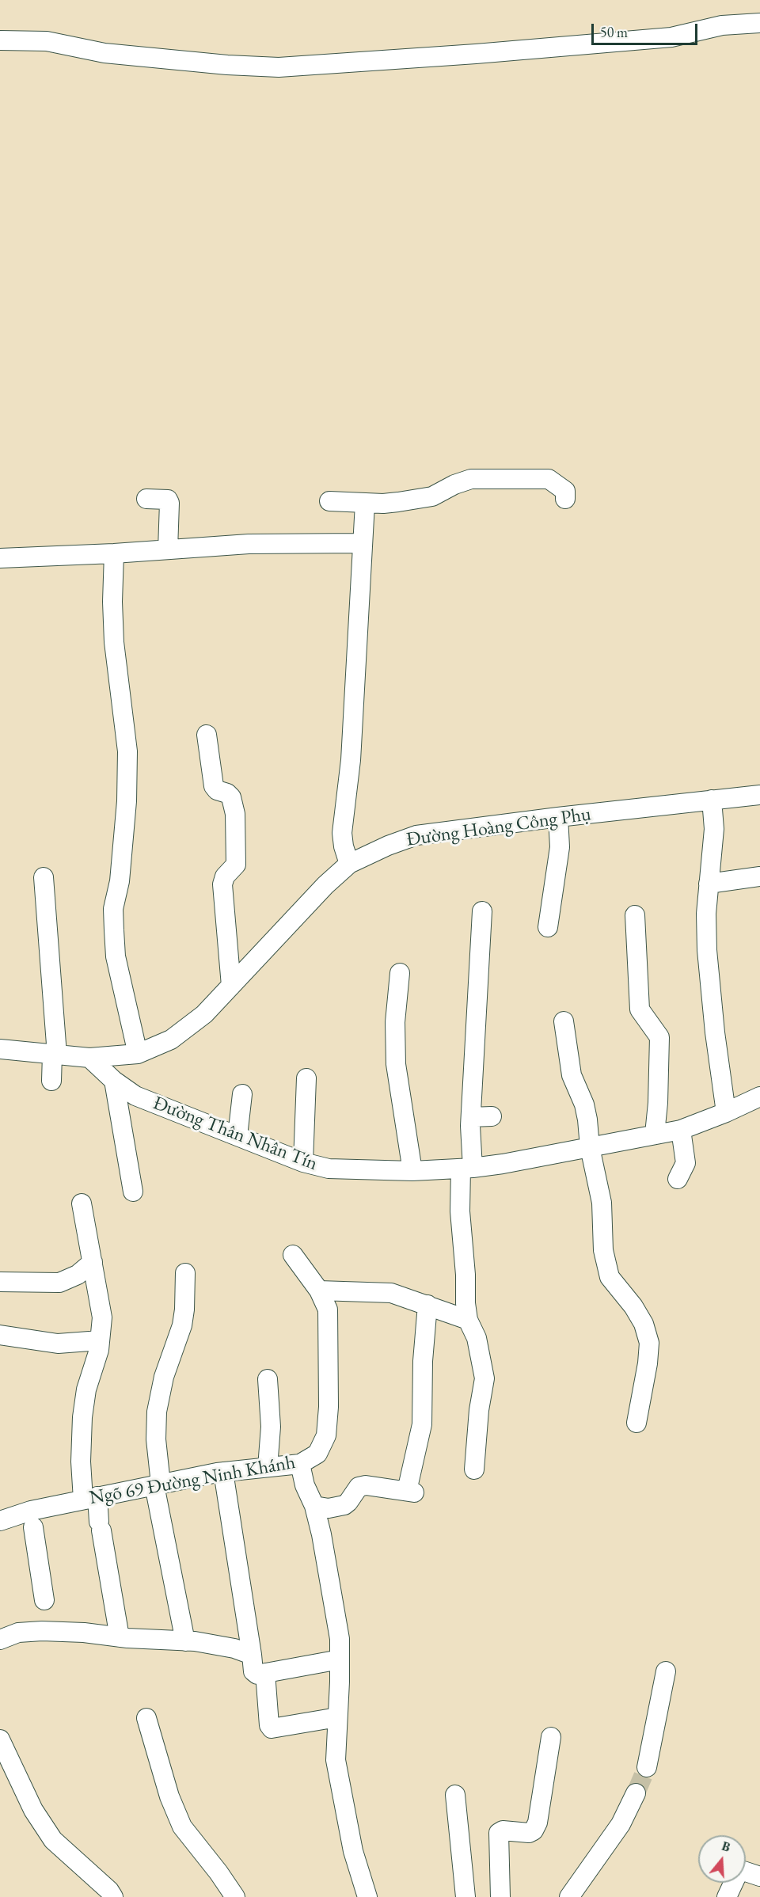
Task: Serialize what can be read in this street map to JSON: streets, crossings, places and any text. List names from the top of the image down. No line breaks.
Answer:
{"streets":{"street":["Đường Hoàng Công Phụ","Đường Thân Nhân Tín","Ngõ 69 Đường Ninh Khánh"]},"crossings":[["Đường Hoàng Công Phụ","Đường Thân Nhân Tín"]],"scale_bar":"50 m","north":"top"}
